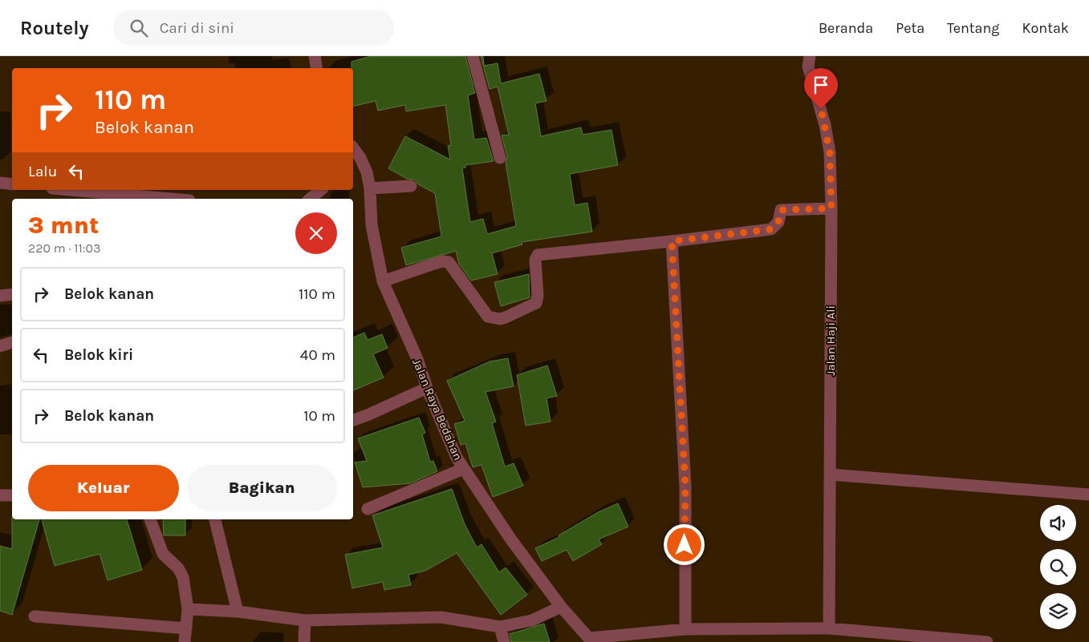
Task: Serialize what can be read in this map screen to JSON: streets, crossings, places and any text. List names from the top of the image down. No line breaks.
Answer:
{"streets":{"street":["Jalan Haji Ali","Jalan Raya Bedahan"]},"page":{"header":"Routely","search":"Cari di sini","nav":["Beranda","Peta","Tentang","Kontak"],"turn":["110 m","Belok kanan"],"then":"Lalu","heading":["3 mnt","220 m · 11:03"],"list":[{"name":"Belok kanan","value":"110 m"},{"name":"Belok kiri","value":"40 m"},{"name":"Belok kanan","value":"10 m"}],"buttons":["Keluar","Bagikan"]}}
